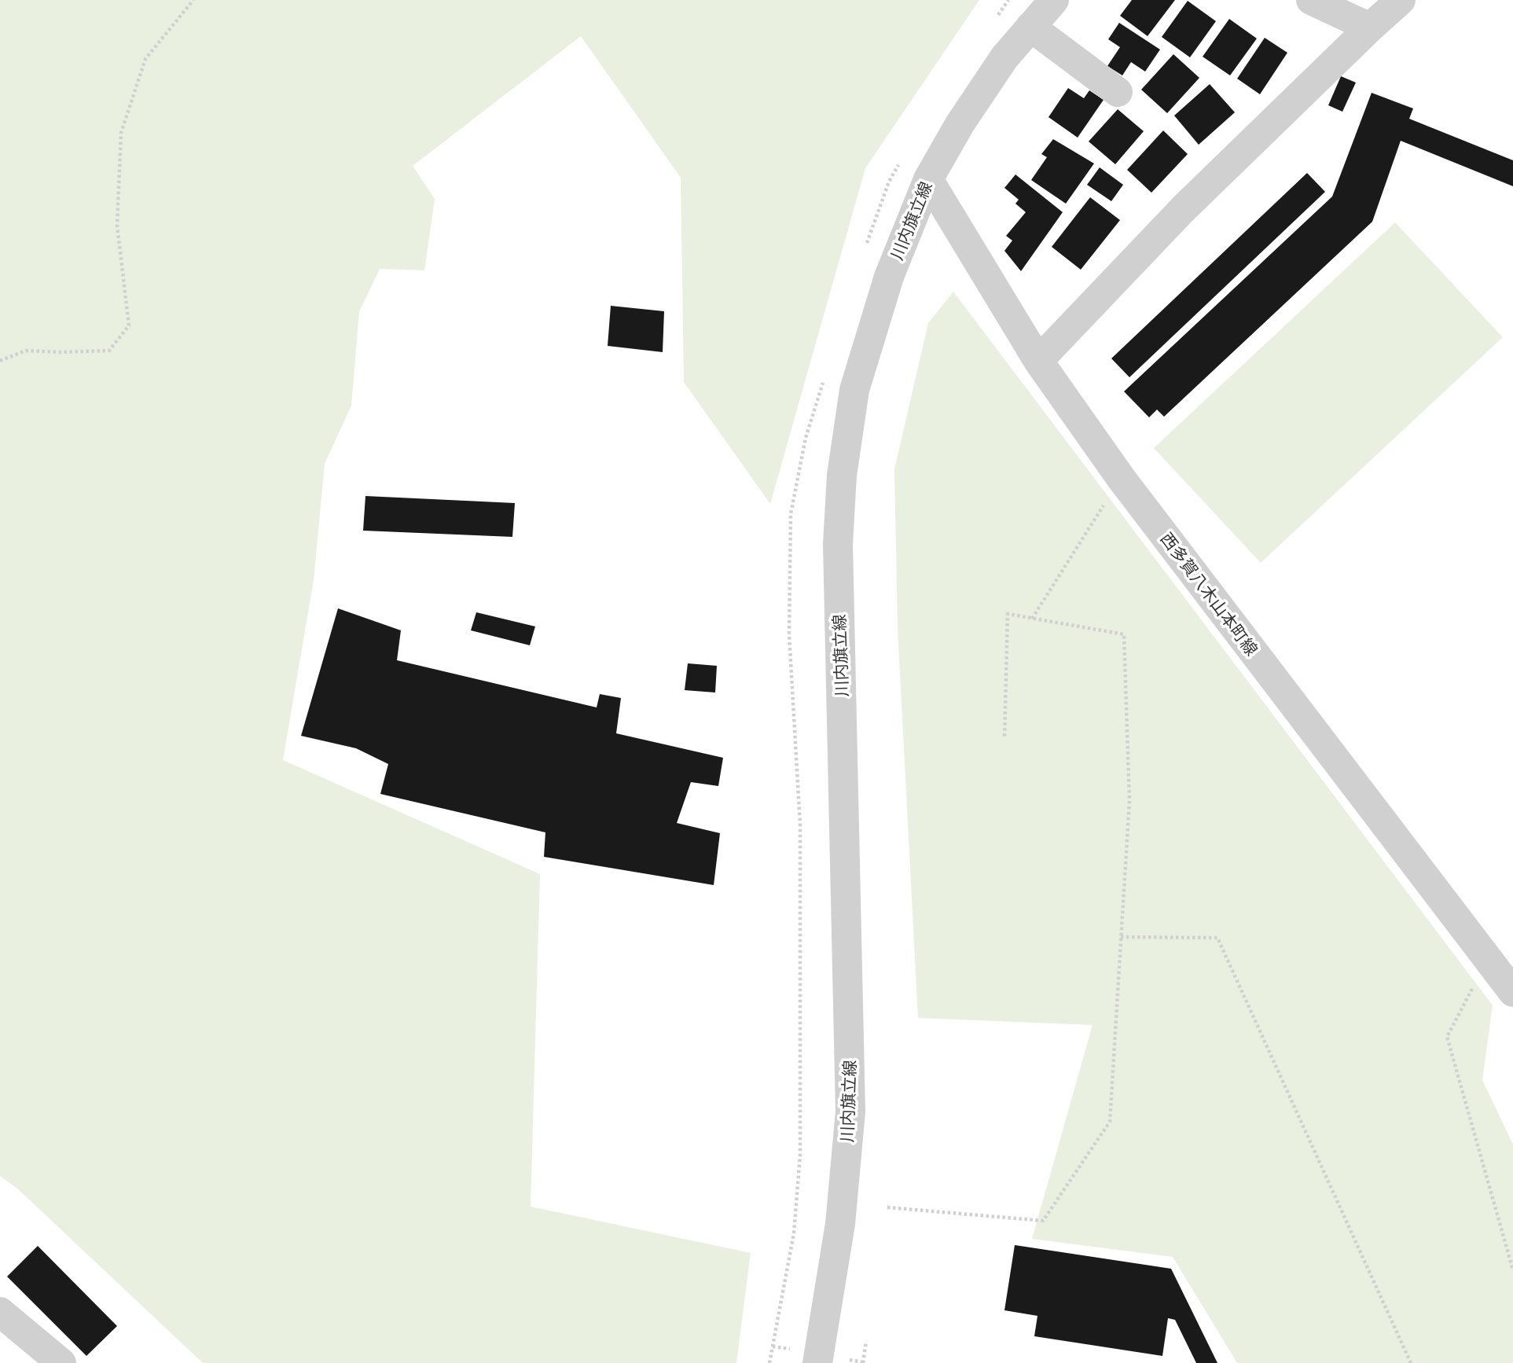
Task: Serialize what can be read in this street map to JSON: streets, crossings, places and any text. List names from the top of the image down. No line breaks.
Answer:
{"streets":{"street":["川内旗立線","西多賀八木山本町線"]},"crossings":[["川内旗立線","西多賀八木山本町線"]]}
